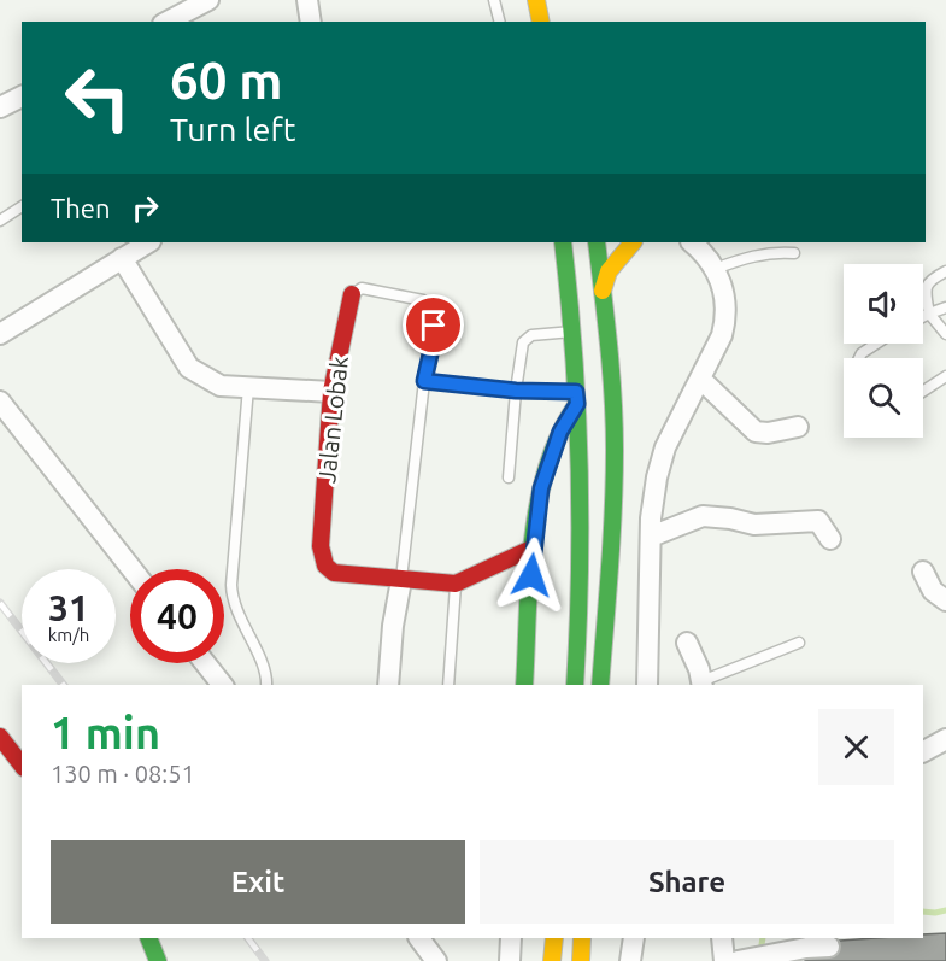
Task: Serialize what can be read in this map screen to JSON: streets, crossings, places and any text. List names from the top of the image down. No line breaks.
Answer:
{"streets":{"main road":["Jalan Lobak"]},"page":{"turn":["60 m","Turn left"],"then":"Then","speed":"31 km/h","limit":"40","heading":["1 min","130 m · 08:51"],"buttons":["Exit","Share"]}}
